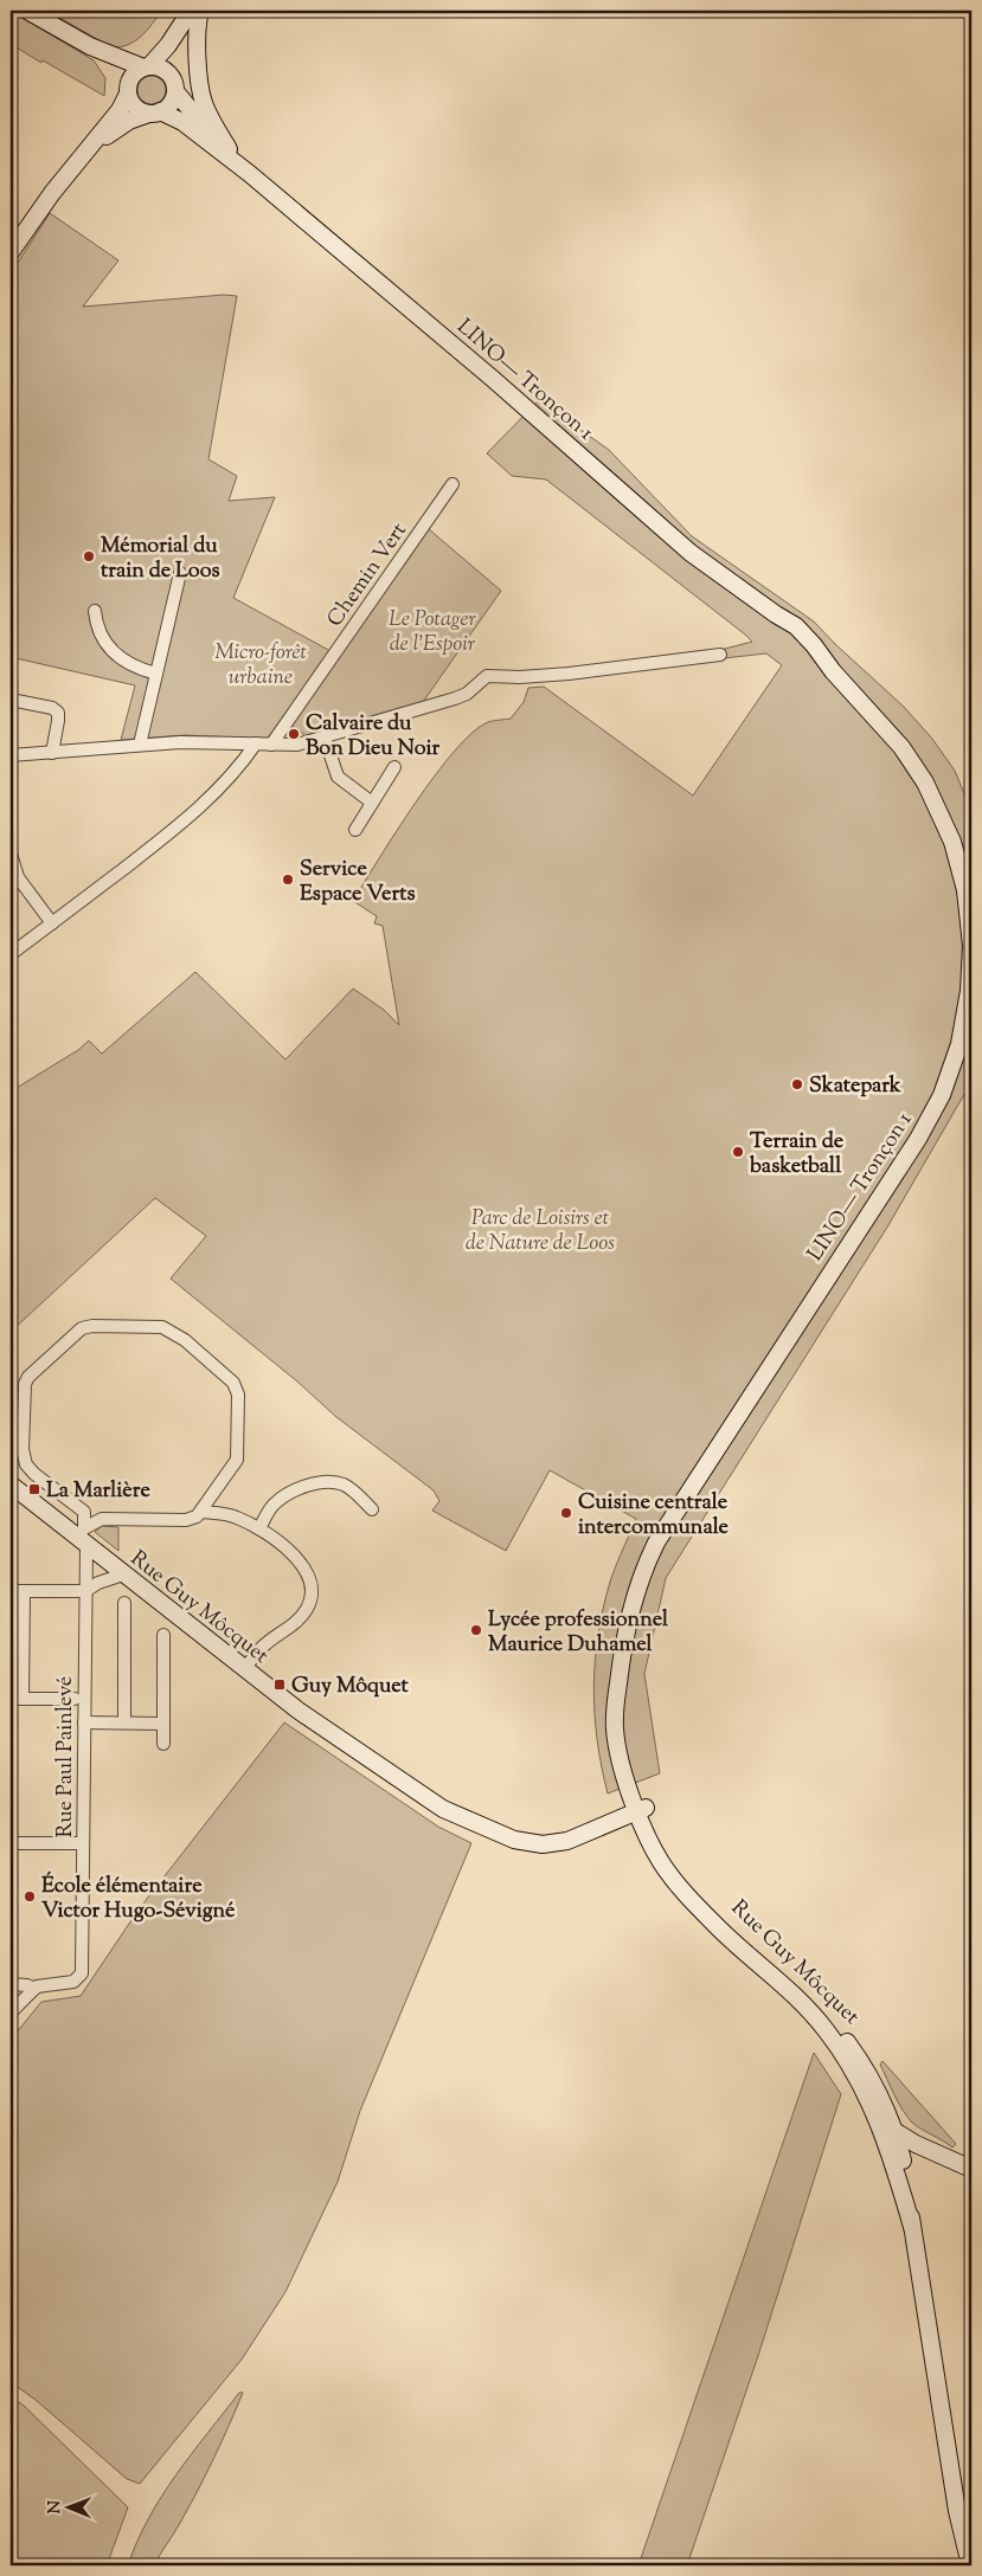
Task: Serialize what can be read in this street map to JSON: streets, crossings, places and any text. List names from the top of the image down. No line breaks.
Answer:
{"streets":{"main road":["LINO— Tronçon 1","Rue Guy Môcquet"],"street":["Chemin Vert","Rue Paul Painlevé"]},"crossings":[["LINO— Tronçon 1","Rue Guy Môcquet"],["Rue Guy Môcquet","Rue Paul Painlevé"]],"parks":["Le Potager de l'Espoir","Micro-forêt urbaine","Parc de Loisirs et de Nature de Loos"],"places":{"other":["Mémorial du train de Loos","Calvaire du Bon Dieu Noir","Service Espace Verts","Skatepark","Terrain de basketball","Cuisine centrale intercommunale","Lycée professionnel Maurice Duhamel","École élémentaire Victor Hugo-Sévigné"],"transit":["La Marlière","Guy Môquet"]},"north":"left"}
